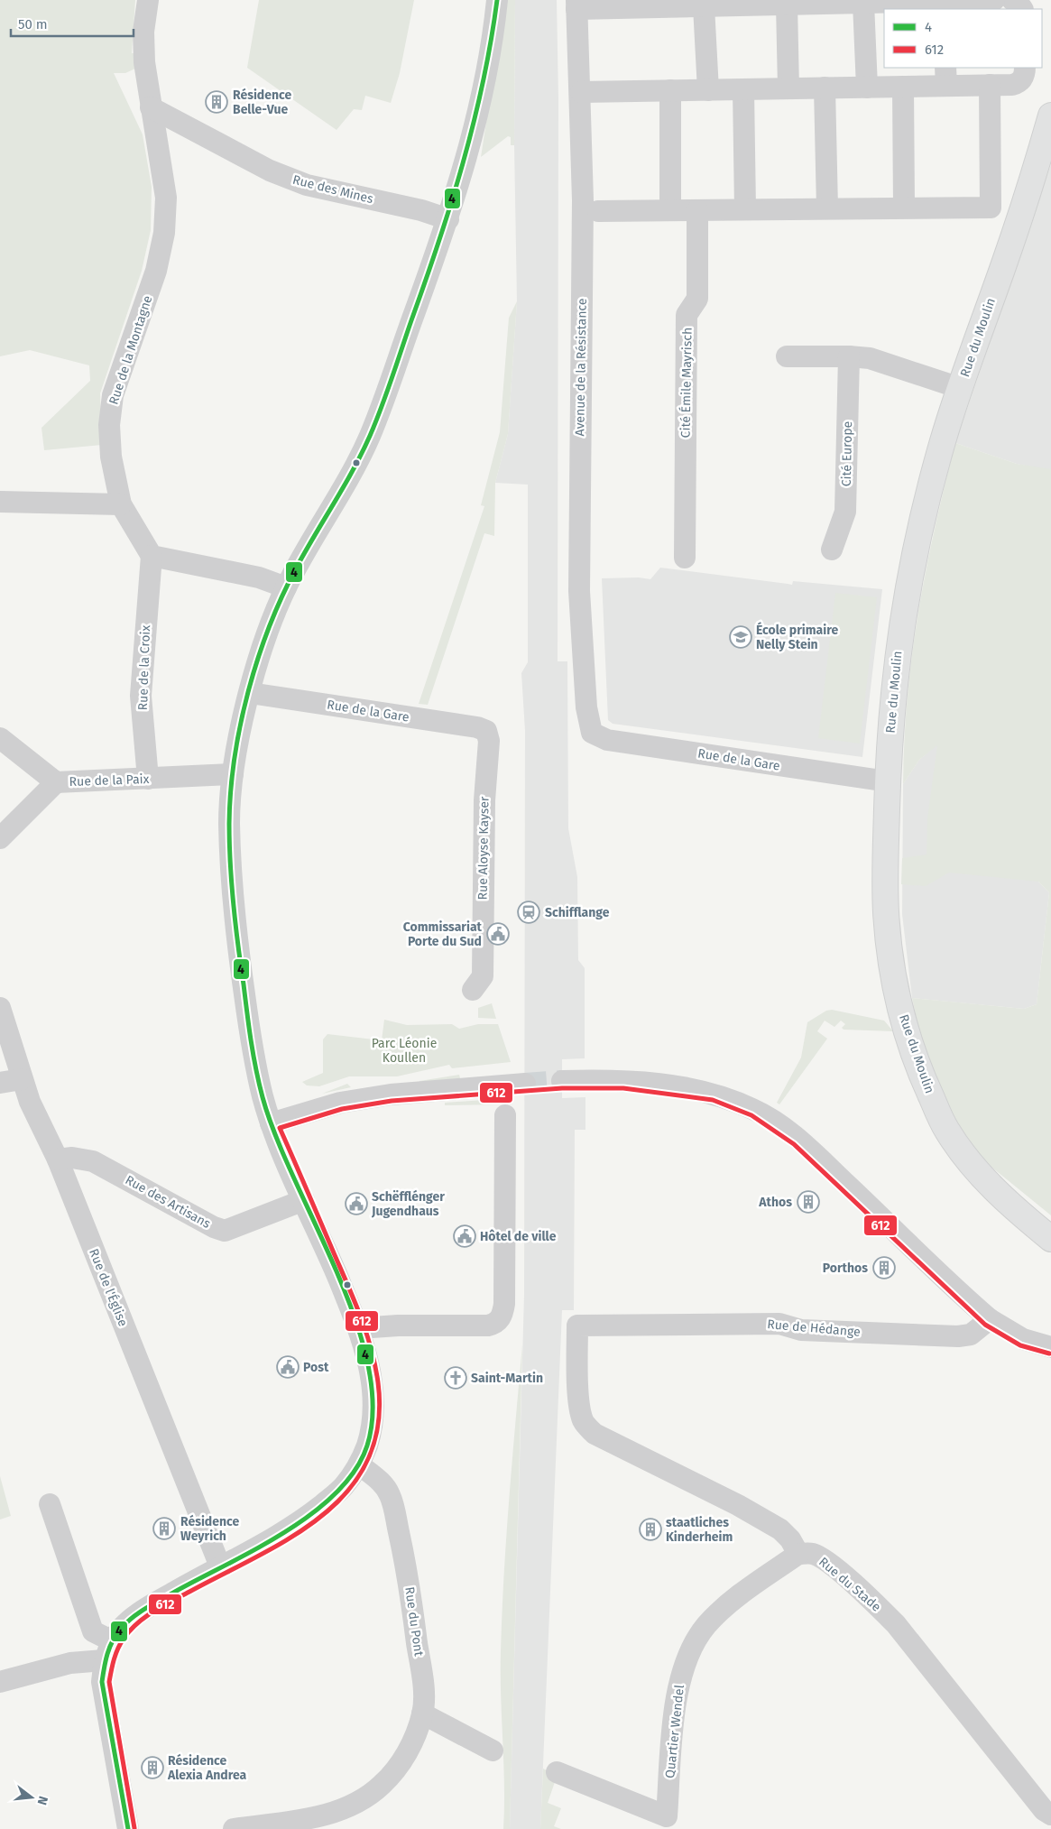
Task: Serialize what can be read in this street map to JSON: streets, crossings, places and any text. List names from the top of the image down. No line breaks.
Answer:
{"streets":{"main road":["Rue du Moulin"],"street":["Rue des Mines","Rue de la Montagne","Avenue de la Résistance","Cité Émile Mayrisch","Cité Europe","Rue de la Croix","Rue de la Gare","Rue de la Paix","Rue Aloyse Kayser","Rue des Artisans","Rue de l'Église","Rue de Hédange","Rue du Stade","Rue du Pont","Quartier Wendel"]},"crossings":[["Rue des Mines","Rue de la Montagne"],["Rue du Moulin","Rue de la Gare"],["Rue de la Montagne","Rue de la Croix"],["Avenue de la Résistance","Rue de la Gare"],["Rue de la Croix","Rue de la Paix"],["Rue de la Gare","Rue Aloyse Kayser"],["Rue des Artisans","Rue de l'Église"],["Rue de Hédange","Rue du Stade"],["Rue de Hédange","Quartier Wendel"],["Rue du Stade","Quartier Wendel"]],"parks":["Parc Léonie Koullen"],"places":{"building":["Résidence Belle-Vue","Athos","Porthos","Résidence Weyrich","staatliches Kinderheim","Résidence Alexia Andrea"],"school or university":["École primaire Nelly Stein"],"station":["Schifflange"],"public building":["Commissariat Porte du Sud","Schëfflénger Jugendhaus","Hôtel de ville","Post"],"church":["Saint-Martin"]},"lines":["transit line 4","transit line 612"],"legend":["4","612"],"scale_bar":"50 m","north":"right"}
